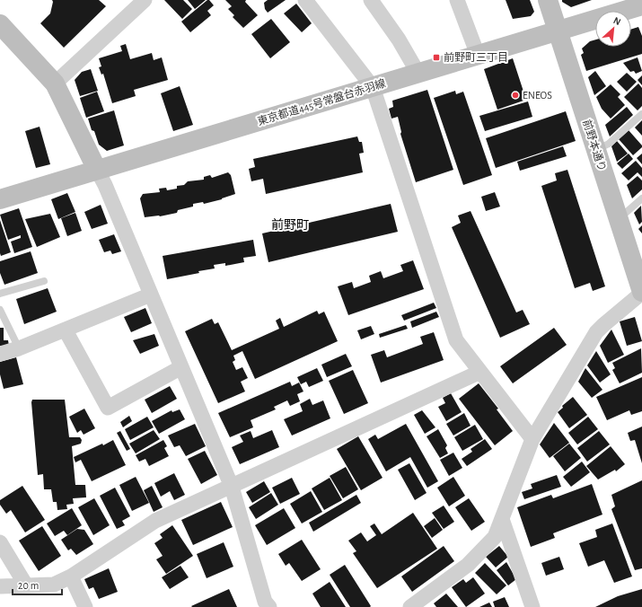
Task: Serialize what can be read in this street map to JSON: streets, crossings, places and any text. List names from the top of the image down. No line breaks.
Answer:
{"streets":{"main road":["東京都道445号常盤台赤羽線","前野本通り"]},"crossings":[["東京都道445号常盤台赤羽線","前野本通り"]],"districts":["前野町"],"places":{"transit":["前野町三丁目"],"other":["ENEOS"]},"scale_bar":"20 m","north":"top right"}
